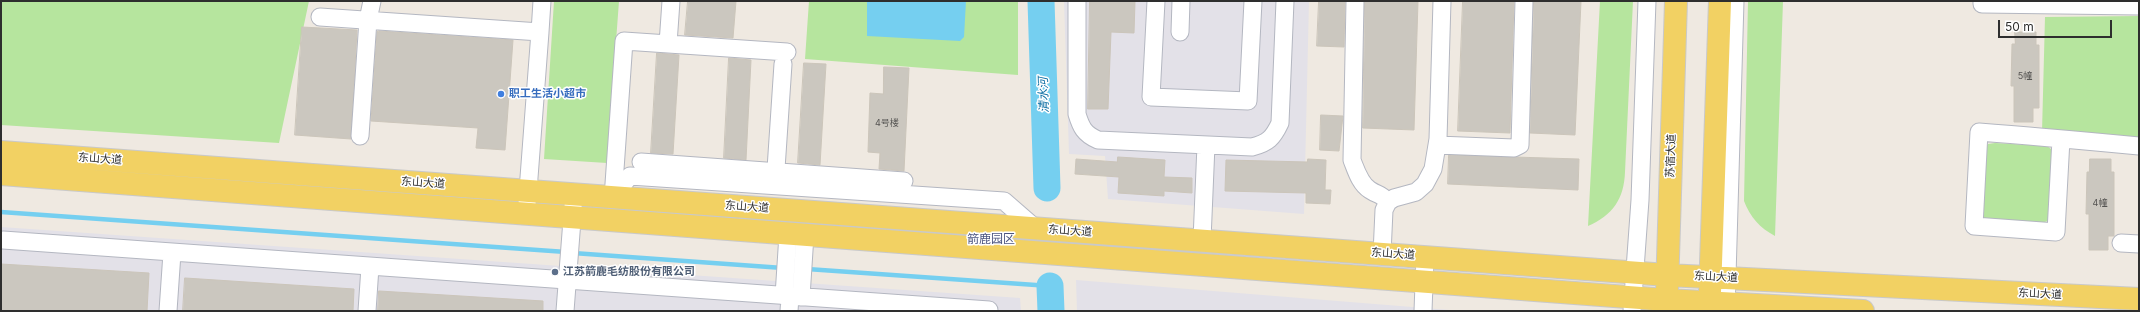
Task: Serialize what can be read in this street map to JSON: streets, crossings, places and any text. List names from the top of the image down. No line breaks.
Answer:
{"streets":{"main road":["苏宿大道","东山大道"]},"crossings":[["苏宿大道","东山大道"]],"districts":["箭鹿园区"],"water":["清水河"],"places":["职工生活小超市","江苏箭鹿毛纺股份有限公司"],"house_numbers":["5幢","4号楼","4幢"],"scale_bar":"50 m"}
